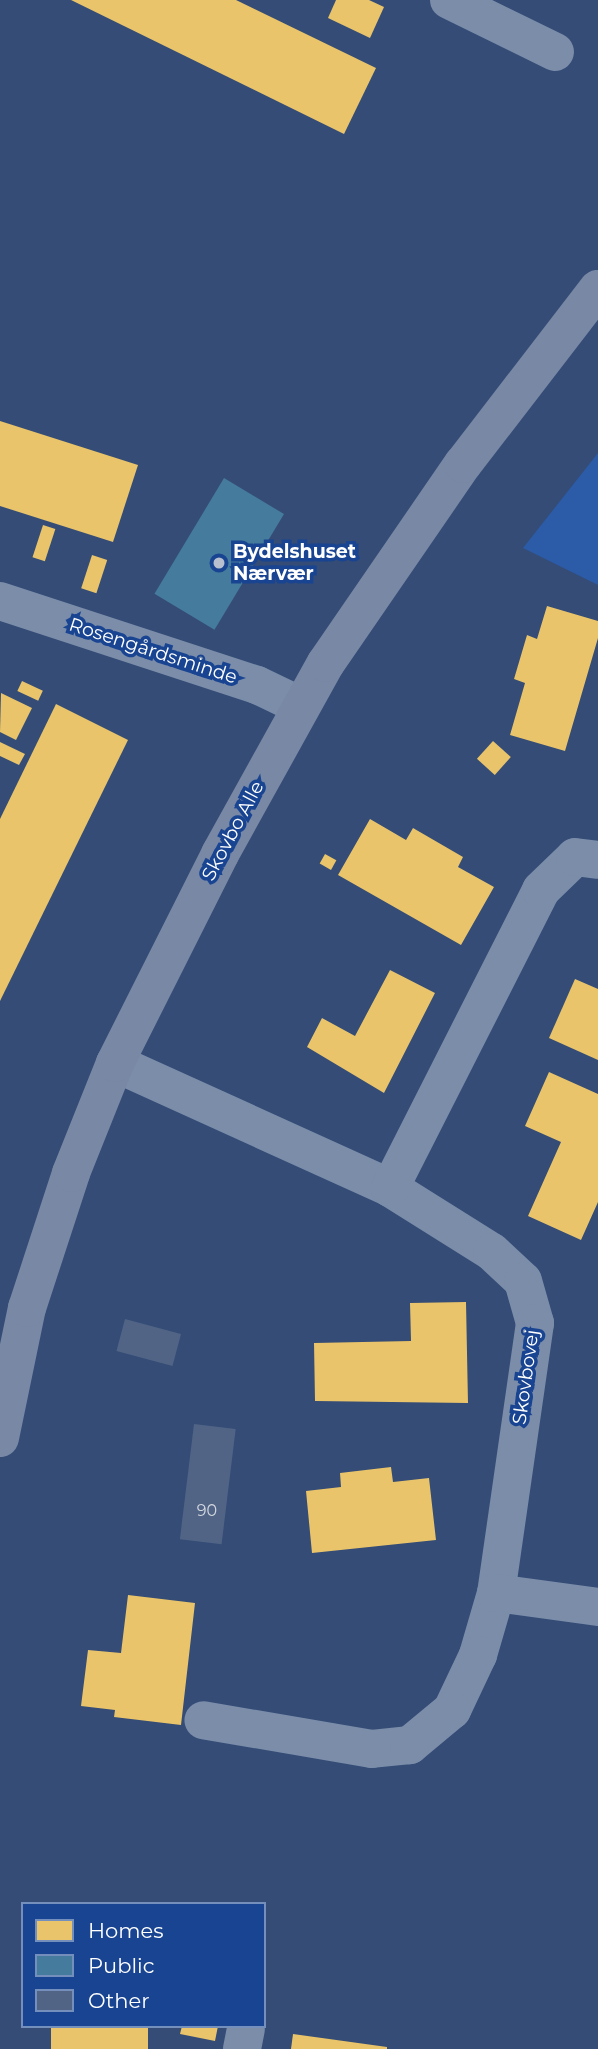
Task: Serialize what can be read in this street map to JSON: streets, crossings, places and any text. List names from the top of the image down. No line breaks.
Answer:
{"streets":{"street":["Rosengårdsminde","Skovbo Alle","Skovbovej"]},"crossings":[["Rosengårdsminde","Skovbo Alle"],["Skovbo Alle","Skovbovej"]],"places":["Bydelshuset Nærvær"],"house_numbers":["90"],"legend":["Homes","Public","Other"]}
